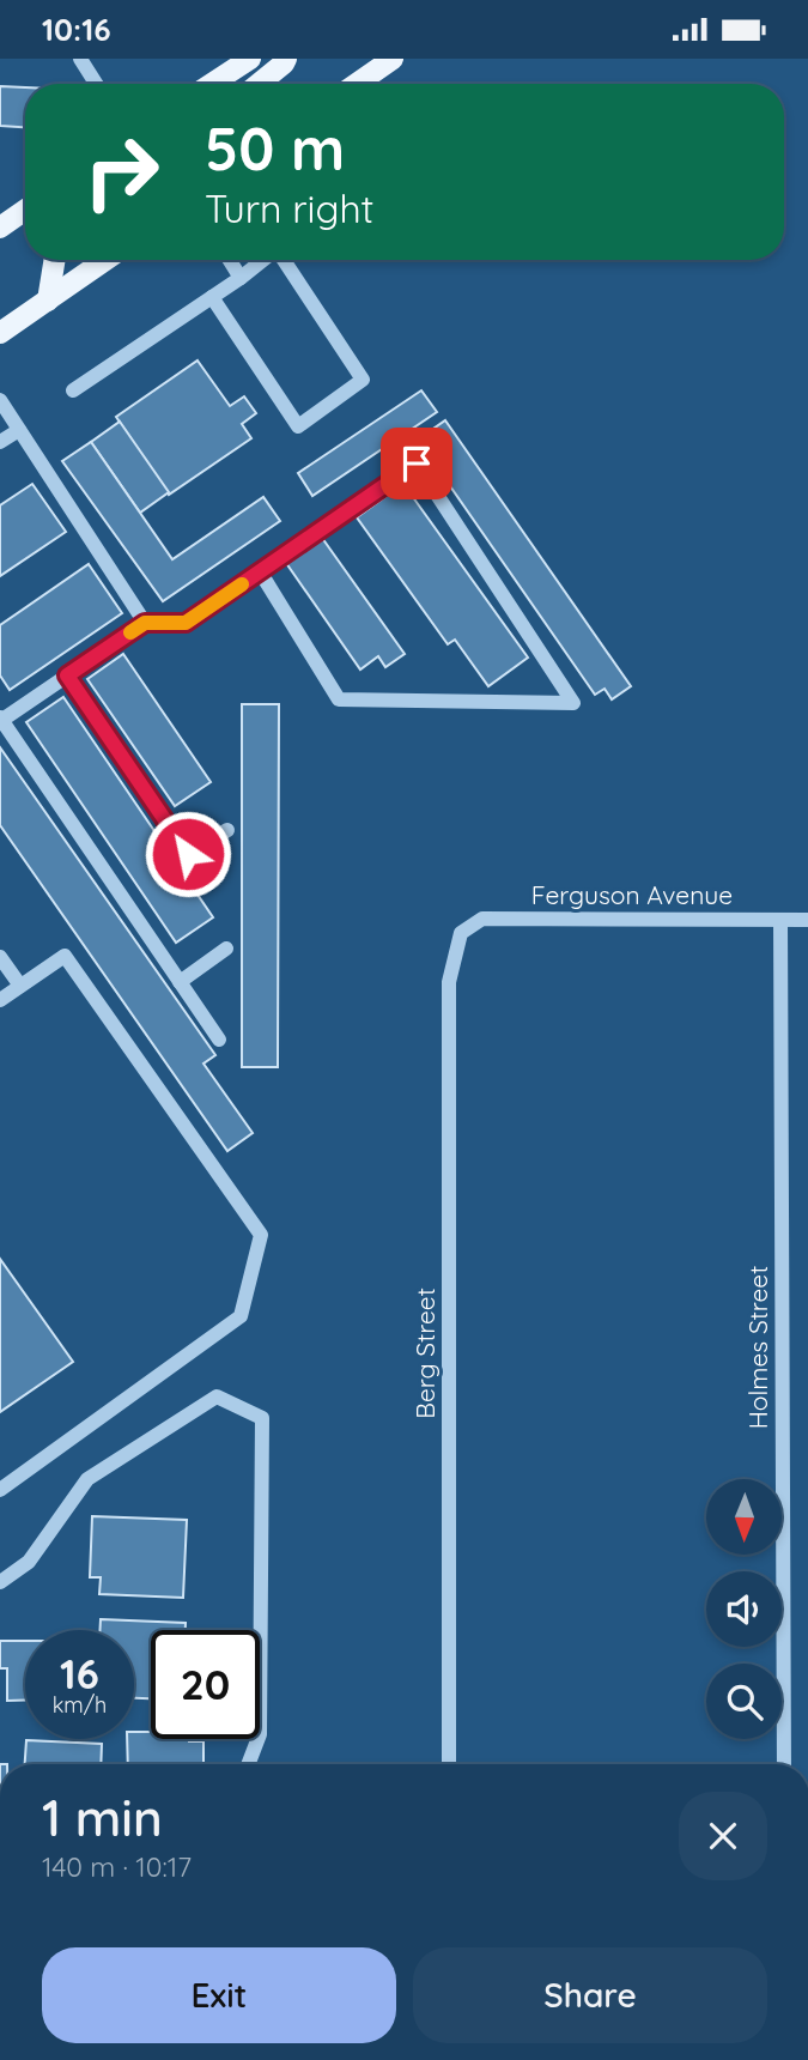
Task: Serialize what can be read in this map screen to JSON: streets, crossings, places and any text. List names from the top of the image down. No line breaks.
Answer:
{"streets":{"street":["Ferguson Avenue","Holmes Street","Berg Street"]},"crossings":[["Ferguson Avenue","Holmes Street"],["Ferguson Avenue","Berg Street"]],"north":"bottom","page":{"status":"10:16","turn":["50 m","Turn right"],"speed":"16 km/h","limit":"20","heading":["1 min","140 m · 10:17"],"buttons":["Exit","Share"]}}
